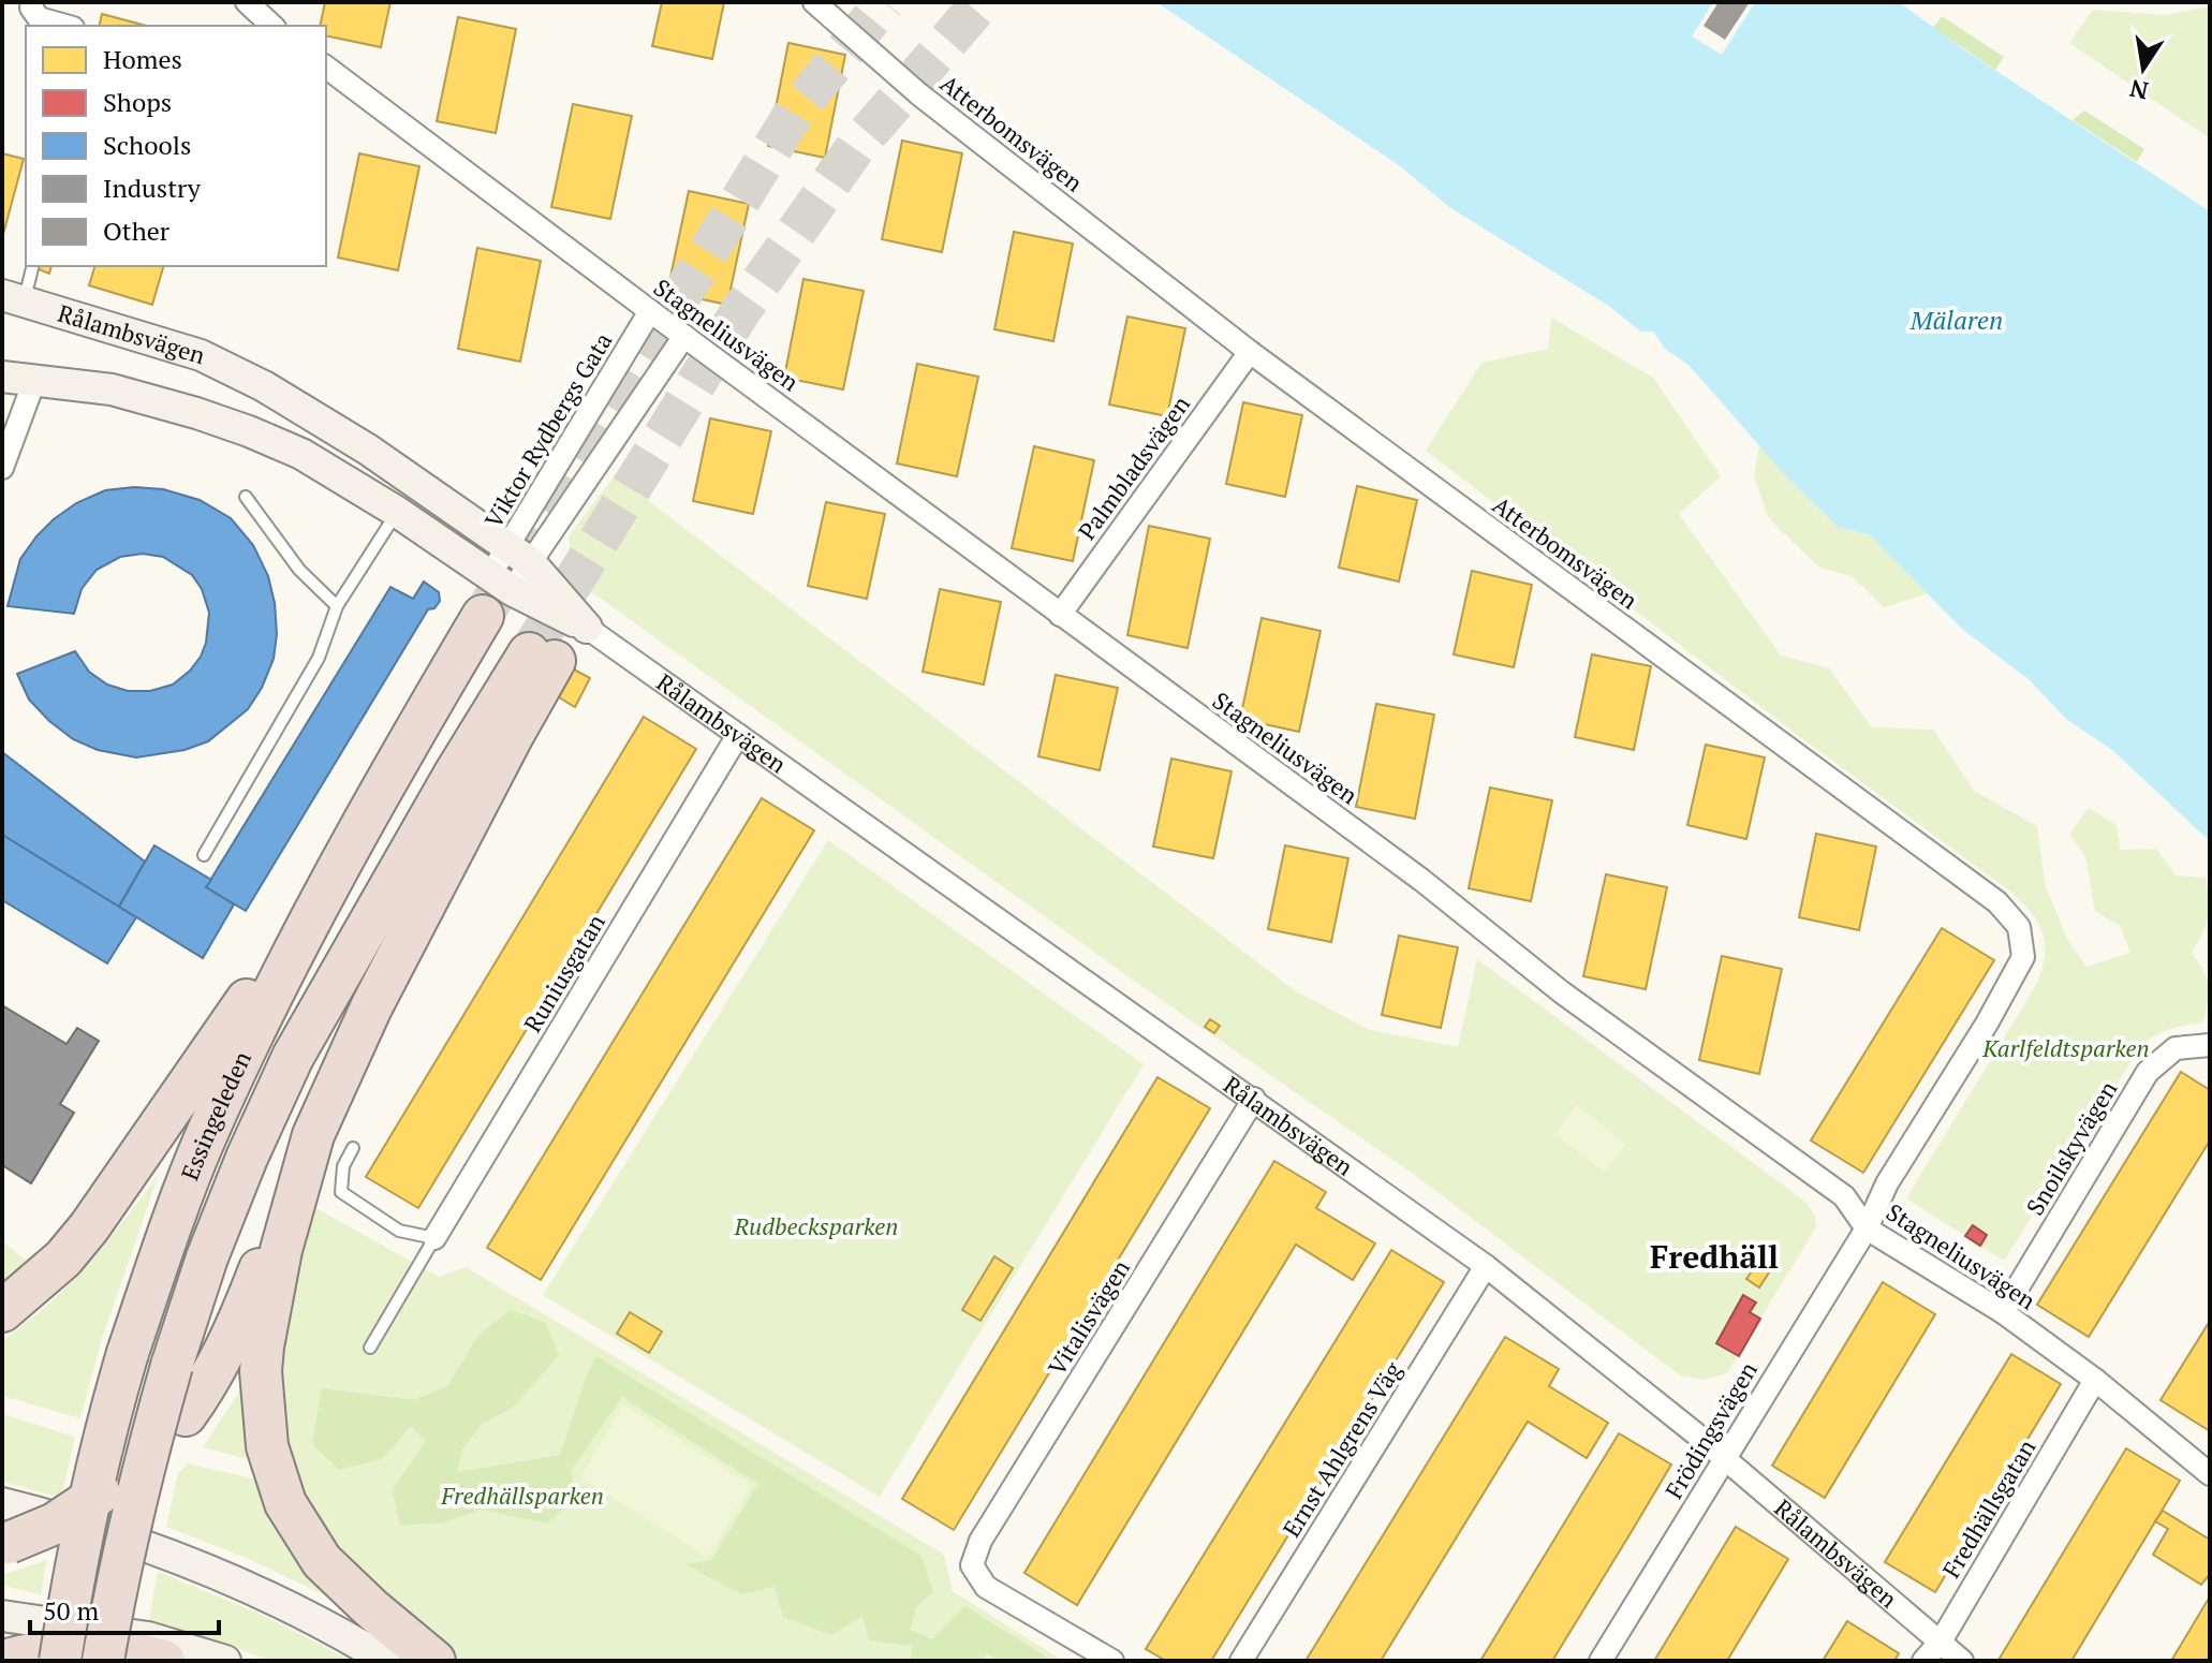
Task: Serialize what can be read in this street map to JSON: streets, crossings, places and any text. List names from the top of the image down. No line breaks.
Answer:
{"streets":{"highway":["Essingeleden"],"street":["Atterbomsvägen","Rålambsvägen","Stagneliusvägen","Viktor Rydbergs Gata","Palmbladsvägen","Runiusgatan","Snoilskyvägen","Vitalisvägen","Frödingsvägen","Ernst Ahlgrens Väg","Fredhällsgatan"]},"crossings":[["Atterbomsvägen","Stagneliusvägen"],["Atterbomsvägen","Palmbladsvägen"],["Atterbomsvägen","Frödingsvägen"],["Rålambsvägen","Viktor Rydbergs Gata"],["Rålambsvägen","Runiusgatan"],["Rålambsvägen","Essingeleden"],["Rålambsvägen","Vitalisvägen"],["Rålambsvägen","Frödingsvägen"],["Rålambsvägen","Ernst Ahlgrens Väg"],["Rålambsvägen","Fredhällsgatan"],["Stagneliusvägen","Viktor Rydbergs Gata"],["Stagneliusvägen","Palmbladsvägen"],["Stagneliusvägen","Snoilskyvägen"],["Stagneliusvägen","Frödingsvägen"],["Stagneliusvägen","Fredhällsgatan"],["Viktor Rydbergs Gata","Essingeleden"]],"districts":["Fredhäll"],"water":["Mälaren"],"parks":["Karlfeldtsparken","Rudbecksparken","Fredhällsparken"],"legend":["Homes","Shops","Schools","Industry","Other"],"scale_bar":"50 m","north":"bottom"}
